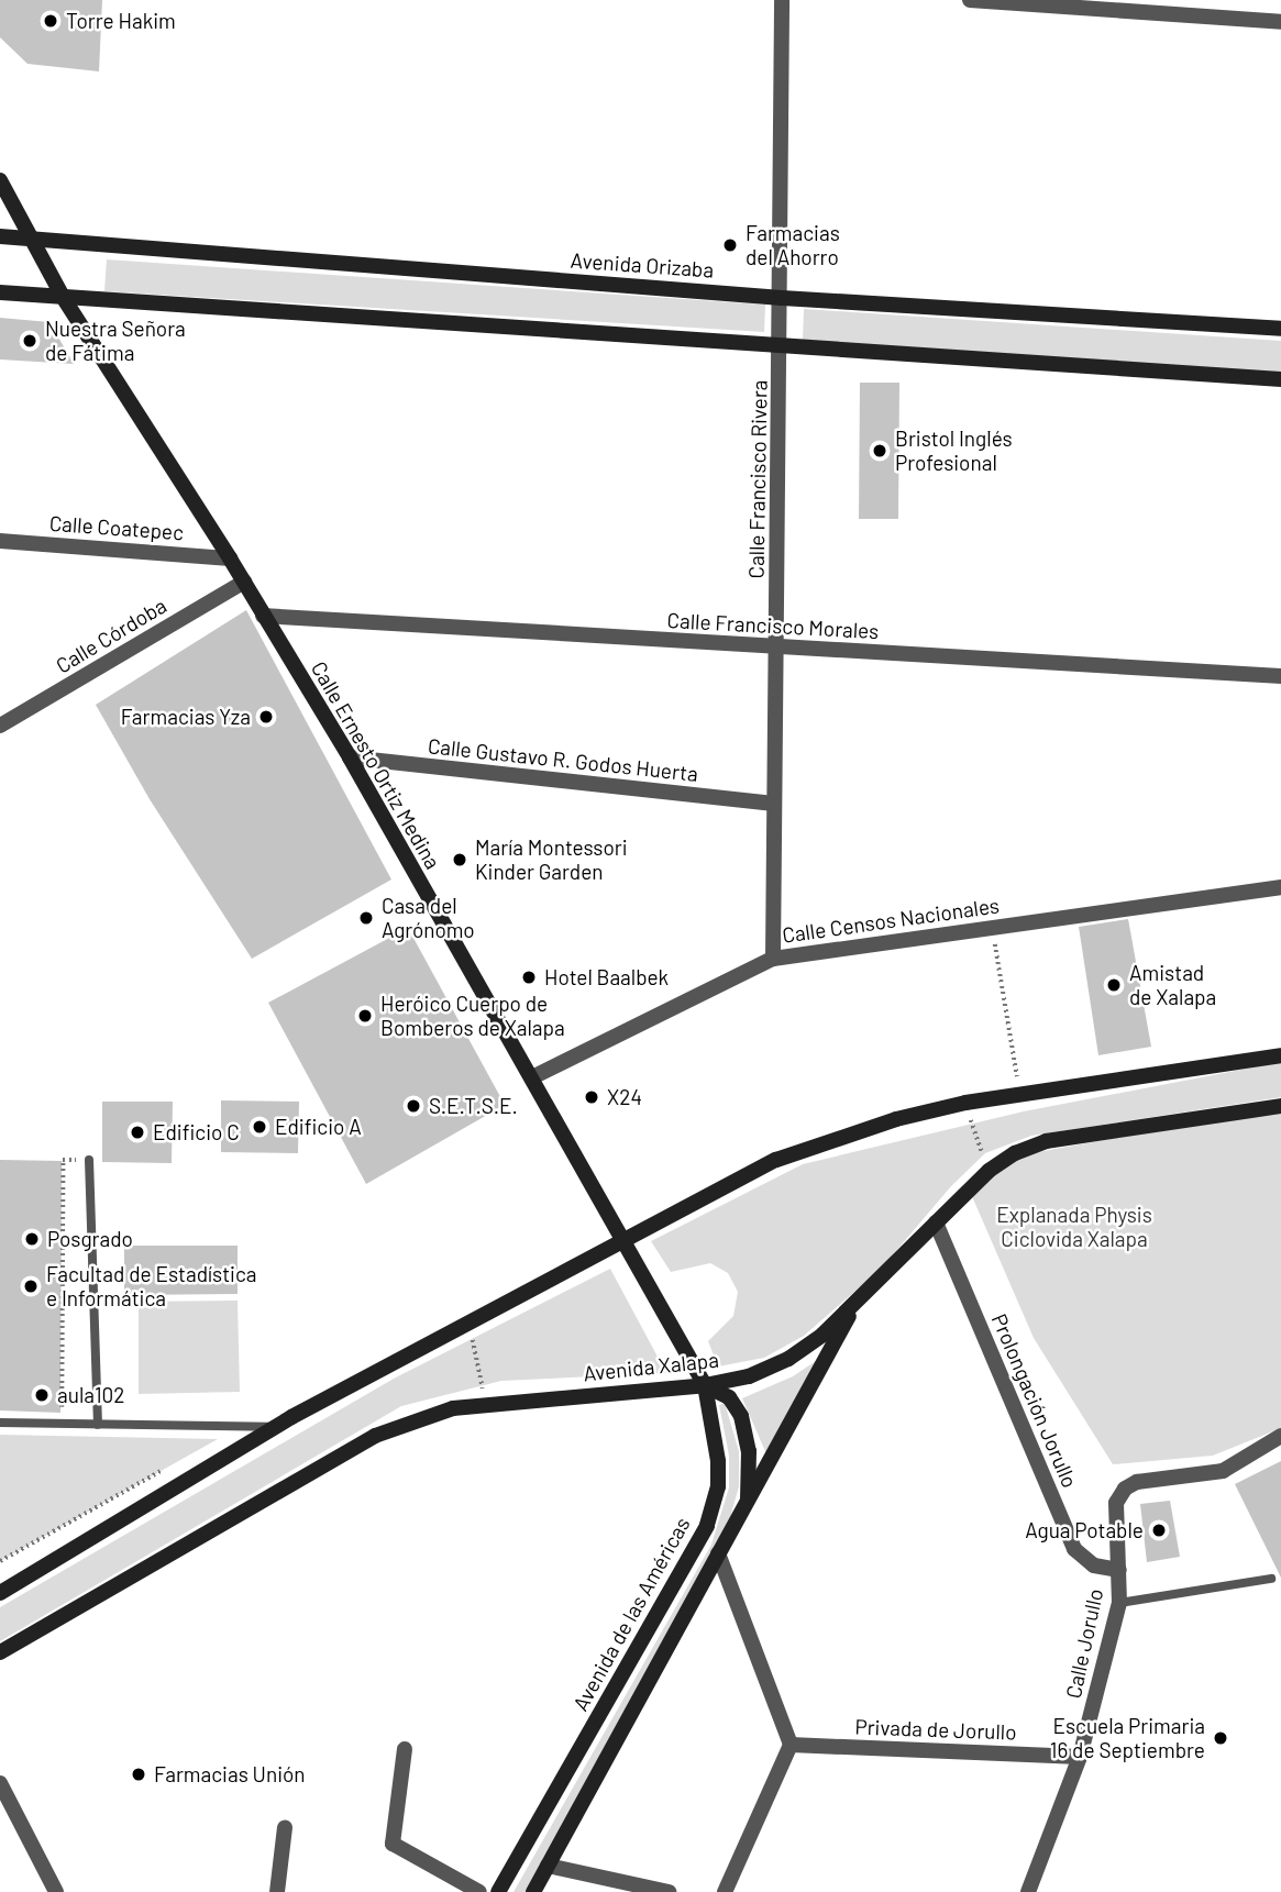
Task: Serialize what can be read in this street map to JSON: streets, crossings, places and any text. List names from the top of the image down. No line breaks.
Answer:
{"streets":{"main road":["Avenida Orizaba","Calle Ernesto Ortiz Medina","Avenida Xalapa","Avenida de las Américas"],"street":["Calle Francisco Rivera","Calle Coatepec","Calle Francisco Morales","Calle Córdoba","Calle Gustavo R. Godos Huerta","Calle Censos Nacionales","Prolongación Jorullo","Calle Jorullo","Privada de Jorullo"]},"crossings":[["Avenida Orizaba","Calle Francisco Rivera"],["Avenida Orizaba","Calle Ernesto Ortiz Medina"],["Calle Francisco Rivera","Calle Francisco Morales"],["Calle Francisco Rivera","Calle Gustavo R. Godos Huerta"],["Calle Francisco Rivera","Calle Censos Nacionales"],["Calle Coatepec","Calle Ernesto Ortiz Medina"],["Calle Francisco Morales","Calle Ernesto Ortiz Medina"],["Calle Córdoba","Calle Ernesto Ortiz Medina"],["Calle Gustavo R. Godos Huerta","Calle Ernesto Ortiz Medina"],["Calle Ernesto Ortiz Medina","Calle Censos Nacionales"],["Calle Ernesto Ortiz Medina","Avenida Xalapa"],["Calle Ernesto Ortiz Medina","Avenida de las Américas"],["Avenida Xalapa","Prolongación Jorullo"],["Avenida Xalapa","Avenida de las Américas"],["Prolongación Jorullo","Calle Jorullo"],["Calle Jorullo","Privada de Jorullo"]],"parks":["Explanada Physis Ciclovida Xalapa"],"places":["Torre Hakim","Farmacias del Ahorro","Nuestra Señora de Fátima","Bristol Inglés Profesional","Farmacias Yza","María Montessori Kinder Garden","Casa del Agrónomo","Hotel Baalbek","Amistad de Xalapa","Heróico Cuerpo de Bomberos de Xalapa","X24","S.E.T.S.E.","Edificio A","Edificio C","Posgrado","Facultad de Estadística e Informática","aula102","Agua Potable","Escuela Primaria 16 de Septiembre","Farmacias Unión"]}
